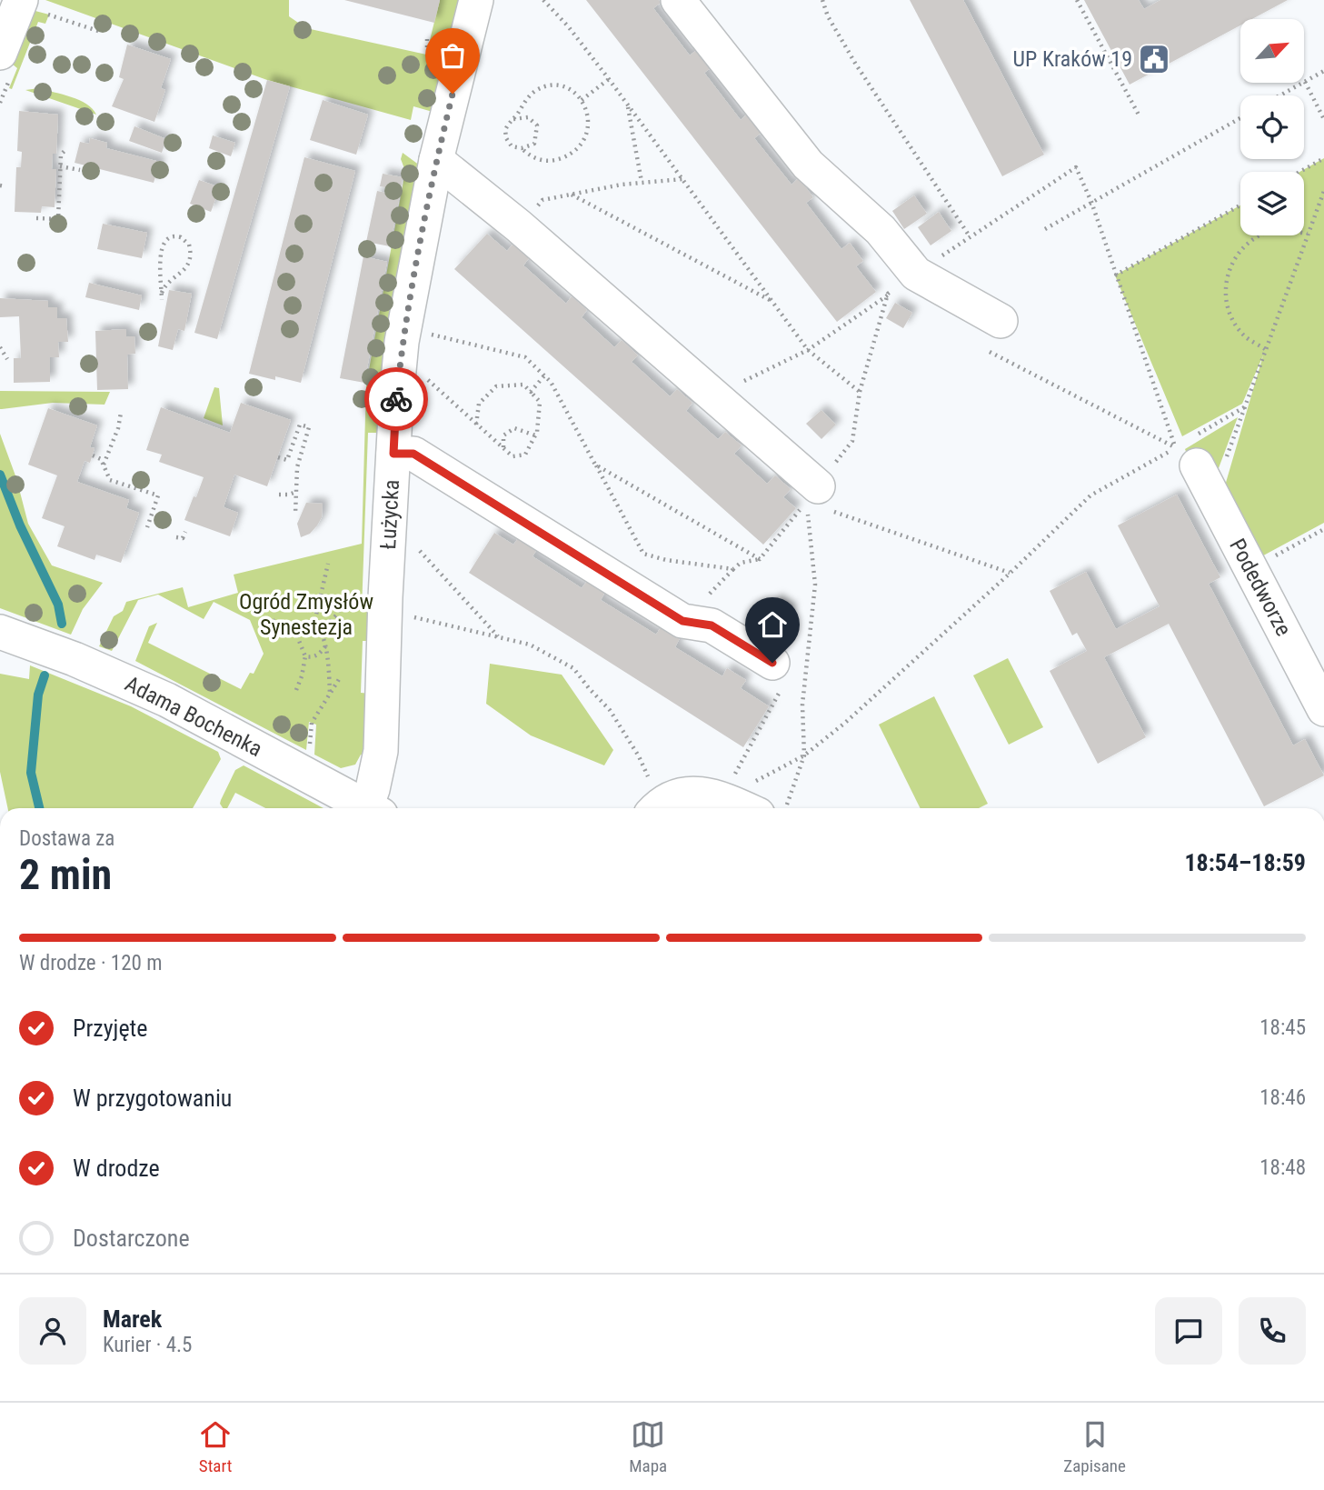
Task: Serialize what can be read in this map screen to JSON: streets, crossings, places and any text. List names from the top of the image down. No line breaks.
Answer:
{"streets":{"street":["Łużycka","Podedworze","Adama Bochenka"]},"parks":["Ogród Zmysłów Synestezja"],"places":{"public building":["UP Kraków 19"]},"north":"top right","page":{"heading":["2 min","Dostawa za","18:54–18:59"],"panel":["Marek","Kurier · 4.5"],"bar":"W drodze · 120 m","list":[["Przyjęte","18:45"],["W przygotowaniu","18:46"],["W drodze","18:48"],"Dostarczone"],"tabs":["Start","Mapa","Zapisane"]}}
